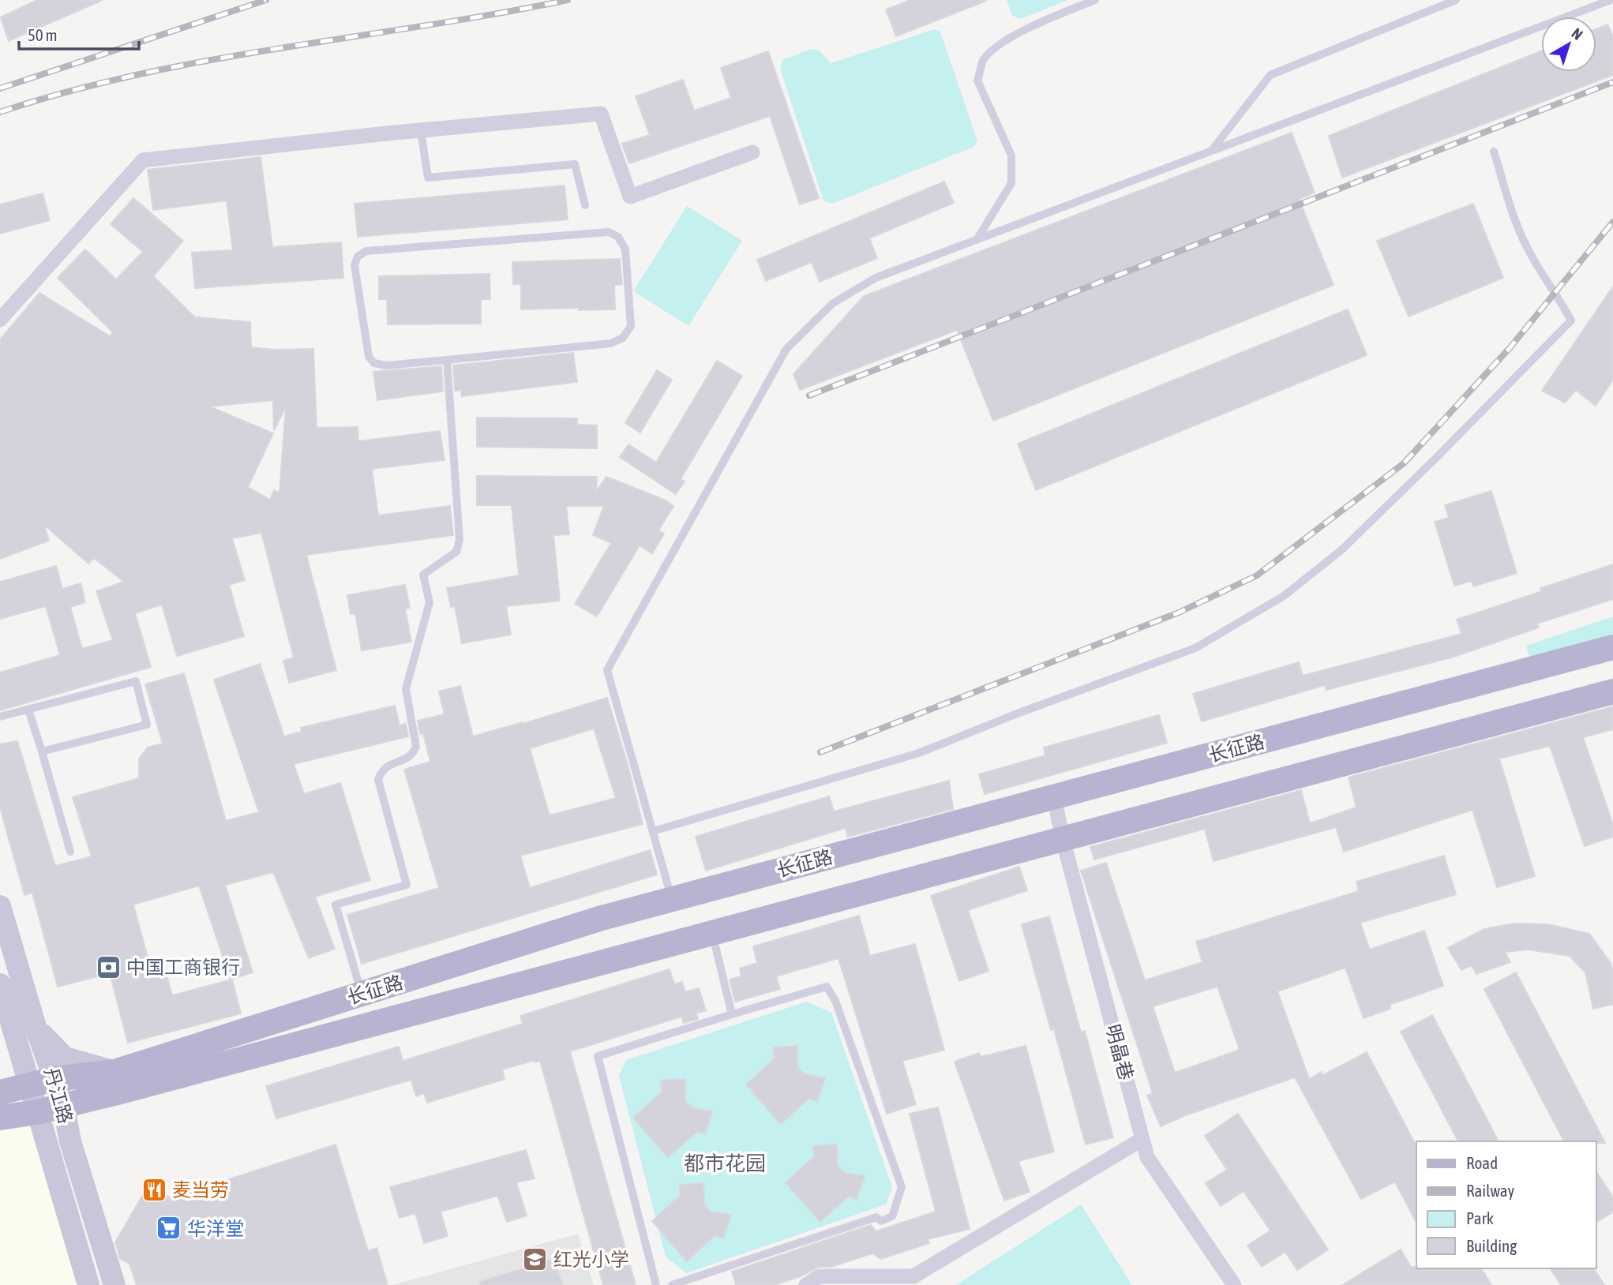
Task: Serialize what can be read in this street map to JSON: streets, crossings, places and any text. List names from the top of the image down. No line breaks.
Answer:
{"streets":{"main road":["长征路","丹江路"],"street":["明晶巷"]},"crossings":[["长征路","明晶巷"],["长征路","丹江路"]],"districts":["都市花园"],"places":{"bank":["中国工商银行"],"restaurant":["麦当劳"],"supermarket":["华洋堂"],"school or university":["红光小学"]},"legend":["Road","Railway","Park","Building"],"scale_bar":"50 m","north":"top right"}
